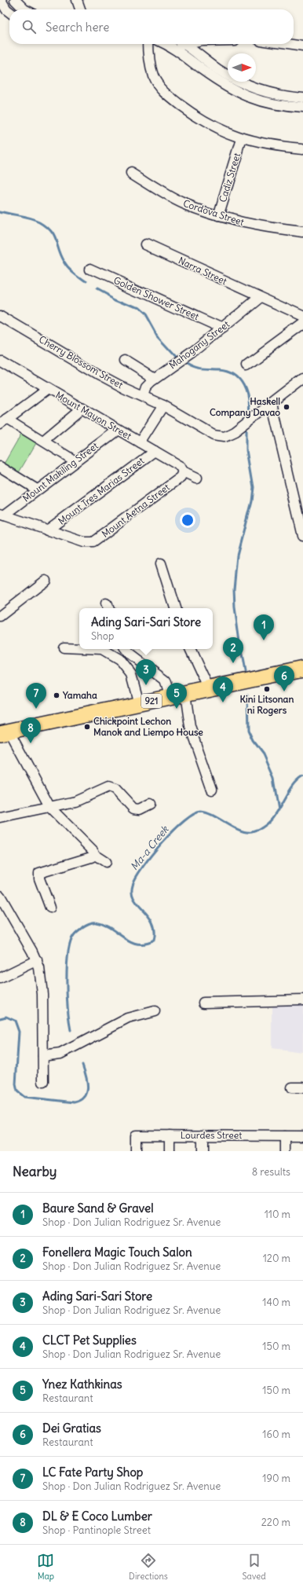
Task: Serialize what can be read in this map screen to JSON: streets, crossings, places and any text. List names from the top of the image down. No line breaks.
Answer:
{"streets":{"main road":["921"],"street":["Cadiz Street","Cordova Street","Narra Street","Golden Shower Street","Mahogany Street","Cherry Blossom Street","Mount Mayon Street","Mount Makiling Street","Mount Tres Marias Street","Mount Aetna Street","Lourdes Street"]},"crossings":[["Cadiz Street","Cordova Street"],["Narra Street","Mahogany Street"],["Golden Shower Street","Mahogany Street"],["Mahogany Street","Cherry Blossom Street"],["Mount Mayon Street","Mount Makiling Street"],["Mount Mayon Street","Mount Tres Marias Street"],["Mount Mayon Street","Mount Aetna Street"],["Mount Tres Marias Street","Mount Aetna Street"]],"water":["Ma-a Creek"],"places":["Haskell Company Davao","Kini Litsonan ni Rogers","Yamaha","Chickpoint Lechon Manok and Liempo House"],"north":"right","page":{"search":"Search here","popup":["Ading Sari-Sari Store","Shop"],"pins":["1","2","3","6","4","5","7","8"],"heading":["Nearby","8 results"],"list":[{"mark":"1","name":"Baure Sand & Gravel","note":"Shop · Don Julian Rodriguez Sr. Avenue","value":"110 m"},{"mark":"2","name":"Fonellera Magic Touch Salon","note":"Shop · Don Julian Rodriguez Sr. Avenue","value":"120 m"},{"mark":"3","name":"Ading Sari-Sari Store","note":"Shop · Don Julian Rodriguez Sr. Avenue","value":"140 m"},{"mark":"4","name":"CLCT Pet Supplies","note":"Shop · Don Julian Rodriguez Sr. Avenue","value":"150 m"},{"mark":"5","name":"Ynez Kathkinas","note":"Restaurant","value":"150 m"},{"mark":"6","name":"Dei Gratias","note":"Restaurant","value":"160 m"},{"mark":"7","name":"LC Fate Party Shop","note":"Shop · Don Julian Rodriguez Sr. Avenue","value":"190 m"},{"mark":"8","name":"DL & E Coco Lumber","note":"Shop · Pantinople Street","value":"220 m"}],"nav":["Map","Directions","Saved"]}}
